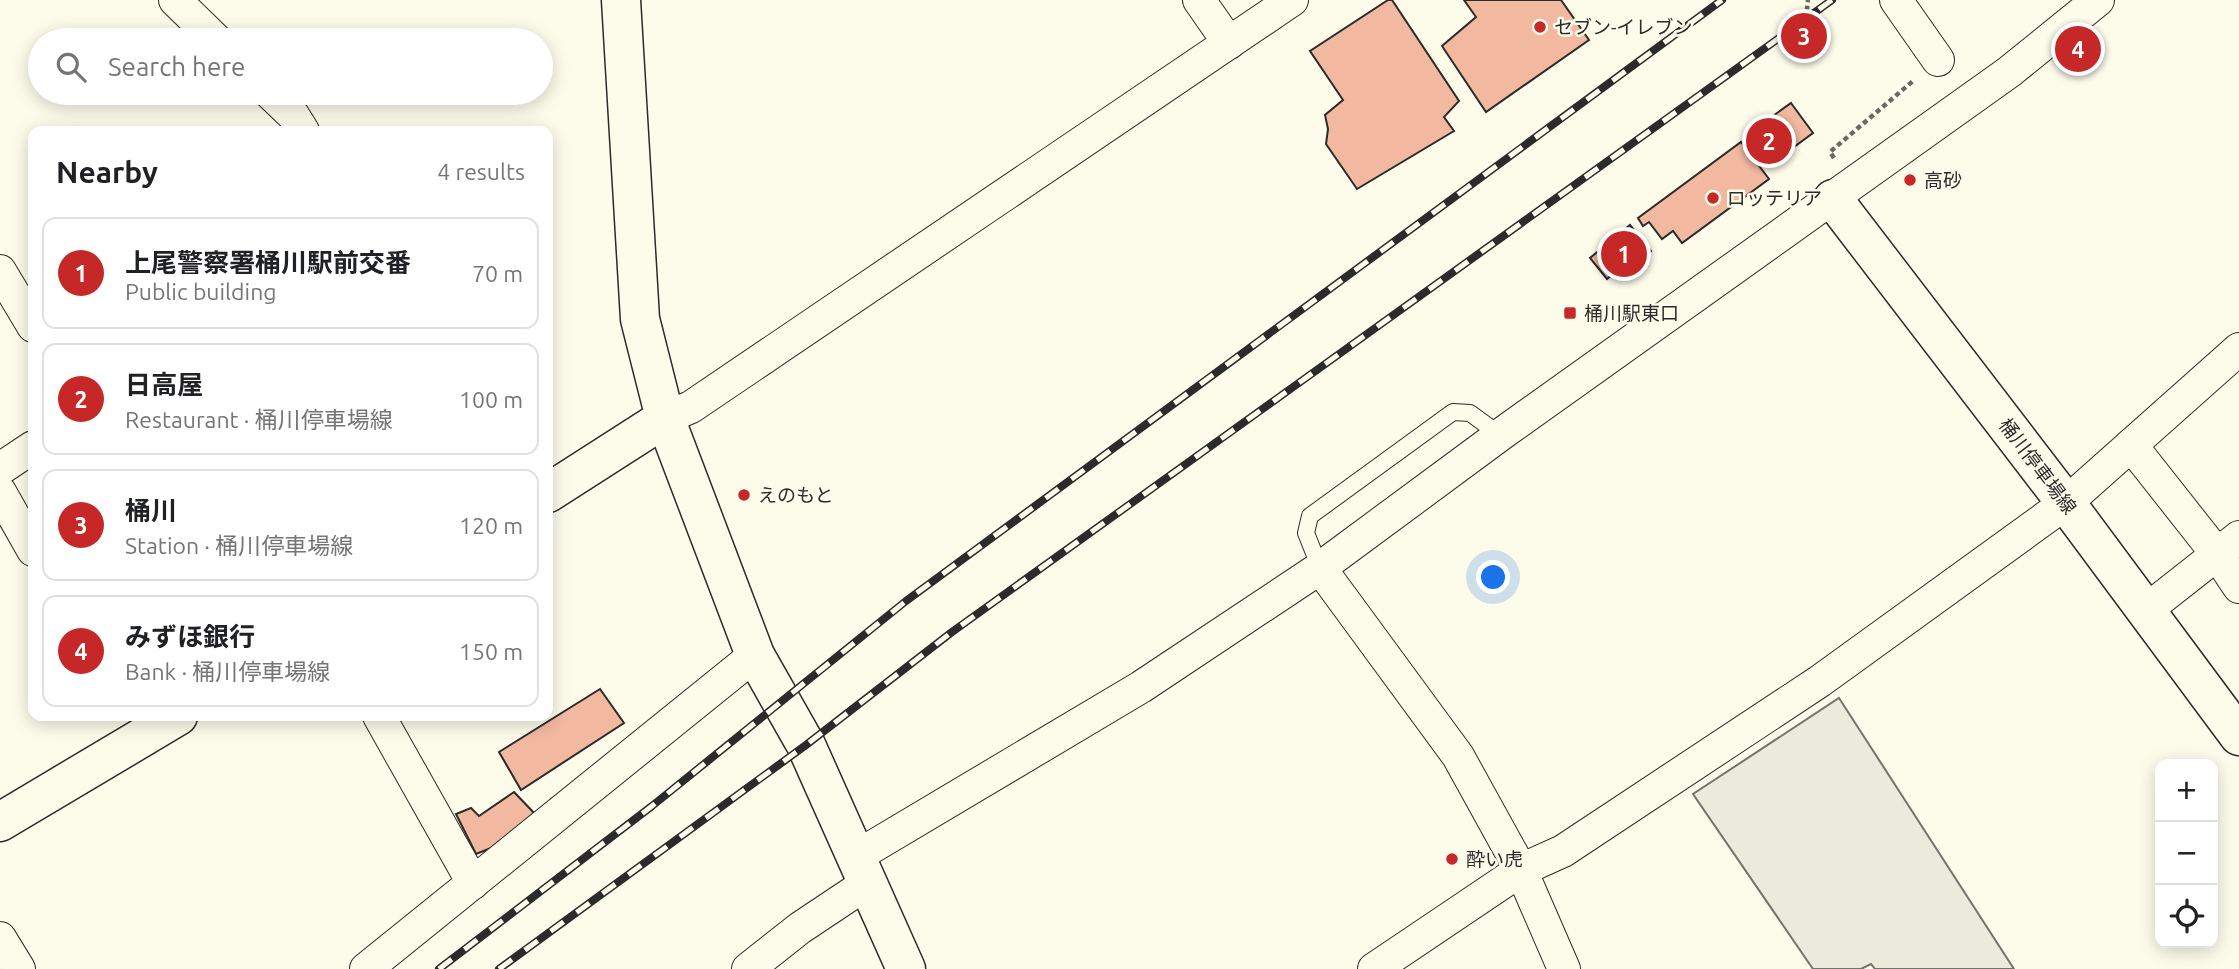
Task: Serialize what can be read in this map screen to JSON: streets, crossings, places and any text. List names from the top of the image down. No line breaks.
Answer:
{"streets":{"street":["桶川停車場線"]},"places":{"other":["セブン-イレブン","高砂","ロッテリア","えのもと","酔い虎"],"transit":["桶川駅東口"]},"page":{"pins":["3","4","2","1"],"search":"Search here","heading":["Nearby","4 results"],"list":[{"mark":"1","name":"上尾警察署桶川駅前交番","note":"Public building","value":"70 m"},{"mark":"2","name":"日高屋","note":"Restaurant · 桶川停車場線","value":"100 m"},{"mark":"3","name":"桶川","note":"Station · 桶川停車場線","value":"120 m"},{"mark":"4","name":"みずほ銀行","note":"Bank · 桶川停車場線","value":"150 m"}],"map_buttons":["+","−"]}}
